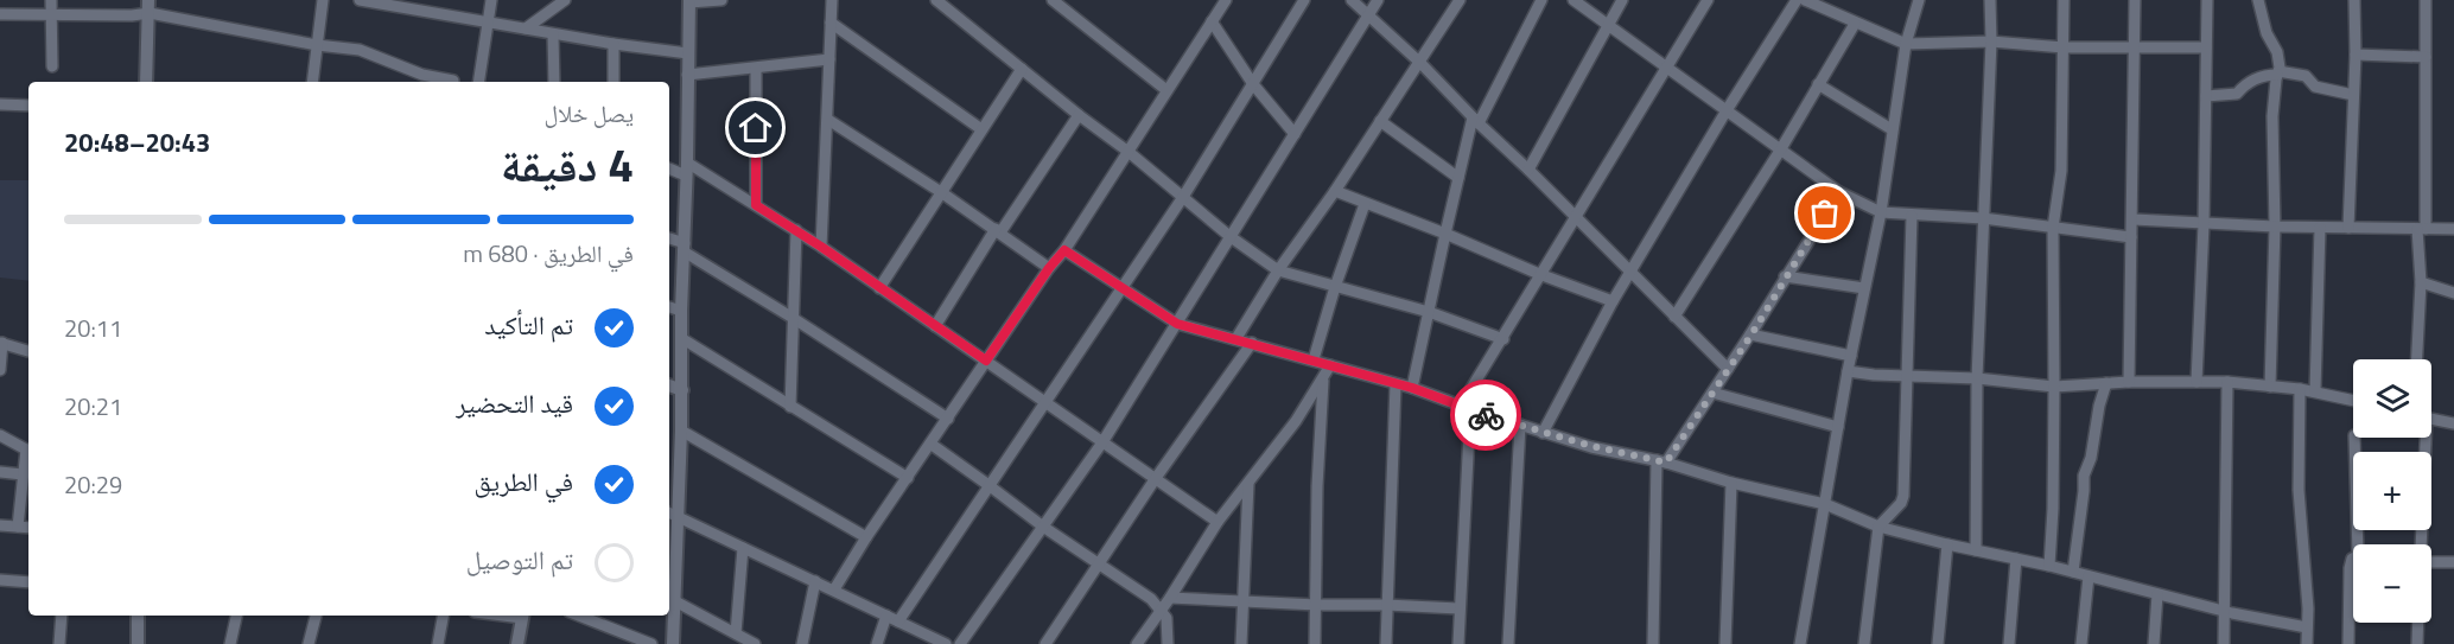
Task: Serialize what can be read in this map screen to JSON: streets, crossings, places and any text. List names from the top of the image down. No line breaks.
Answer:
{"page":{"heading":["4 دقيقة","يصل خلال","20:43–20:48"],"bar":"في الطريق · 680 m","list":[["تم التأكيد","20:11"],["قيد التحضير","20:21"],["في الطريق","20:29"],"تم التوصيل"],"map_buttons":["+","−"]}}
